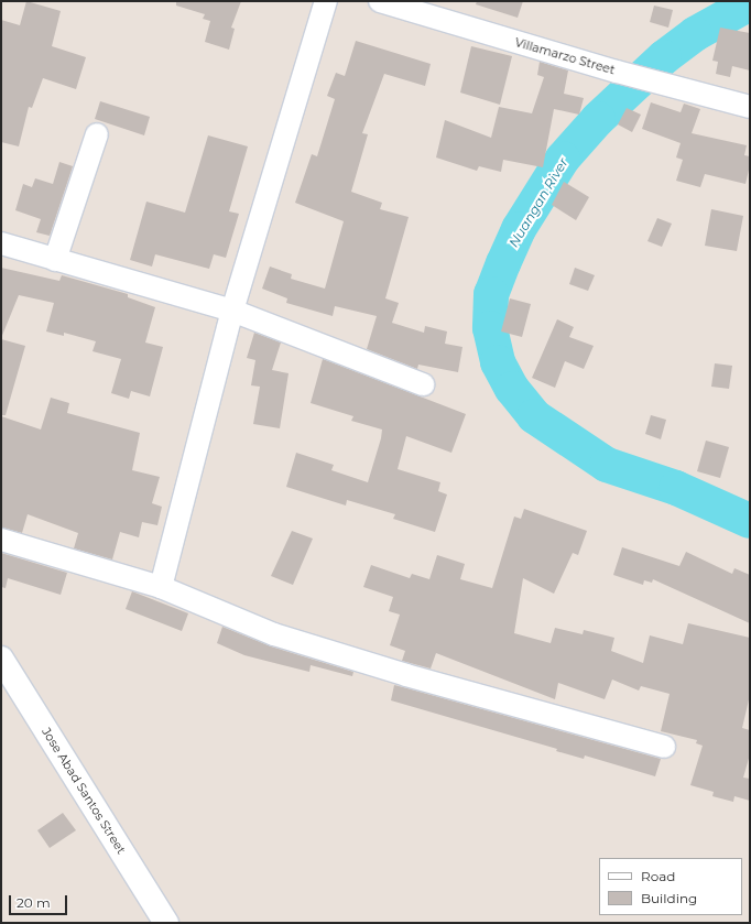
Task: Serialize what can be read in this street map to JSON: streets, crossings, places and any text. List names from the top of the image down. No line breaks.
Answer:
{"streets":{"main road":["Jose Abad Santos Street"],"street":["Villamarzo Street"]},"water":["Nuangan River"],"legend":["Road","Building"],"scale_bar":"20 m"}
